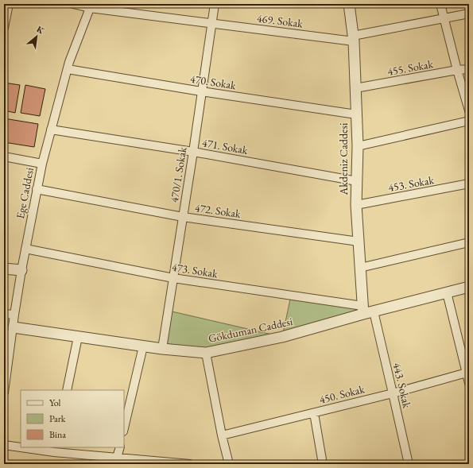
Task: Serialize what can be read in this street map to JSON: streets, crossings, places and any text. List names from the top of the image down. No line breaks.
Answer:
{"streets":{"street":["469. Sokak","455. Sokak","470. Sokak","471. Sokak","Akdeniz Caddesi","470/1. Sokak","453. Sokak","Ege Caddesi","472. Sokak","473. Sokak","Gökduman Caddesi","443. Sokak","450. Sokak"]},"crossings":[["469. Sokak","Akdeniz Caddesi"],["469. Sokak","470/1. Sokak"],["469. Sokak","Ege Caddesi"],["455. Sokak","Akdeniz Caddesi"],["470. Sokak","Akdeniz Caddesi"],["470. Sokak","470/1. Sokak"],["470. Sokak","Ege Caddesi"],["471. Sokak","Akdeniz Caddesi"],["471. Sokak","470/1. Sokak"],["471. Sokak","Ege Caddesi"],["Akdeniz Caddesi","453. Sokak"],["Akdeniz Caddesi","472. Sokak"],["Akdeniz Caddesi","473. Sokak"],["Akdeniz Caddesi","Gökduman Caddesi"],["Akdeniz Caddesi","443. Sokak"],["470/1. Sokak","472. Sokak"],["470/1. Sokak","473. Sokak"],["470/1. Sokak","Gökduman Caddesi"],["Ege Caddesi","472. Sokak"],["Ege Caddesi","473. Sokak"],["Ege Caddesi","Gökduman Caddesi"],["473. Sokak","Gökduman Caddesi"],["473. Sokak","443. Sokak"],["Gökduman Caddesi","443. Sokak"],["443. Sokak","450. Sokak"]],"legend":["Yol","Park","Bina"],"north":"top right"}
